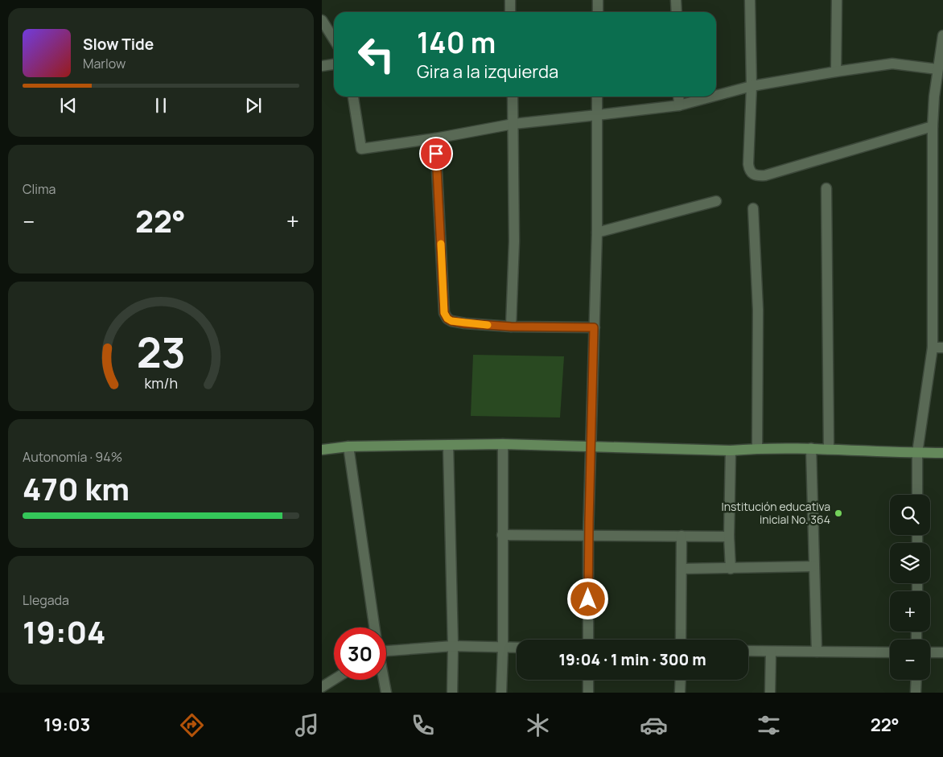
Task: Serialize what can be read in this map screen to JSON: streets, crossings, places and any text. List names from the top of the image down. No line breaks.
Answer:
{"places":["Institución educativa inicial No. 364"],"page":{"turn":["140 m","Gira a la izquierda"],"song":["Slow Tide","Marlow"],"tile":["Clima",["Autonomía · 94%","470 km"],["Llegada","19:04"]],"heat":["−","22°","+"],"map_buttons":["+","−"],"limit":"30","trip":"19:04 · 1 min · 300 m","tabs":["19:03","22°"],"gauge":["23","km/h"]}}
